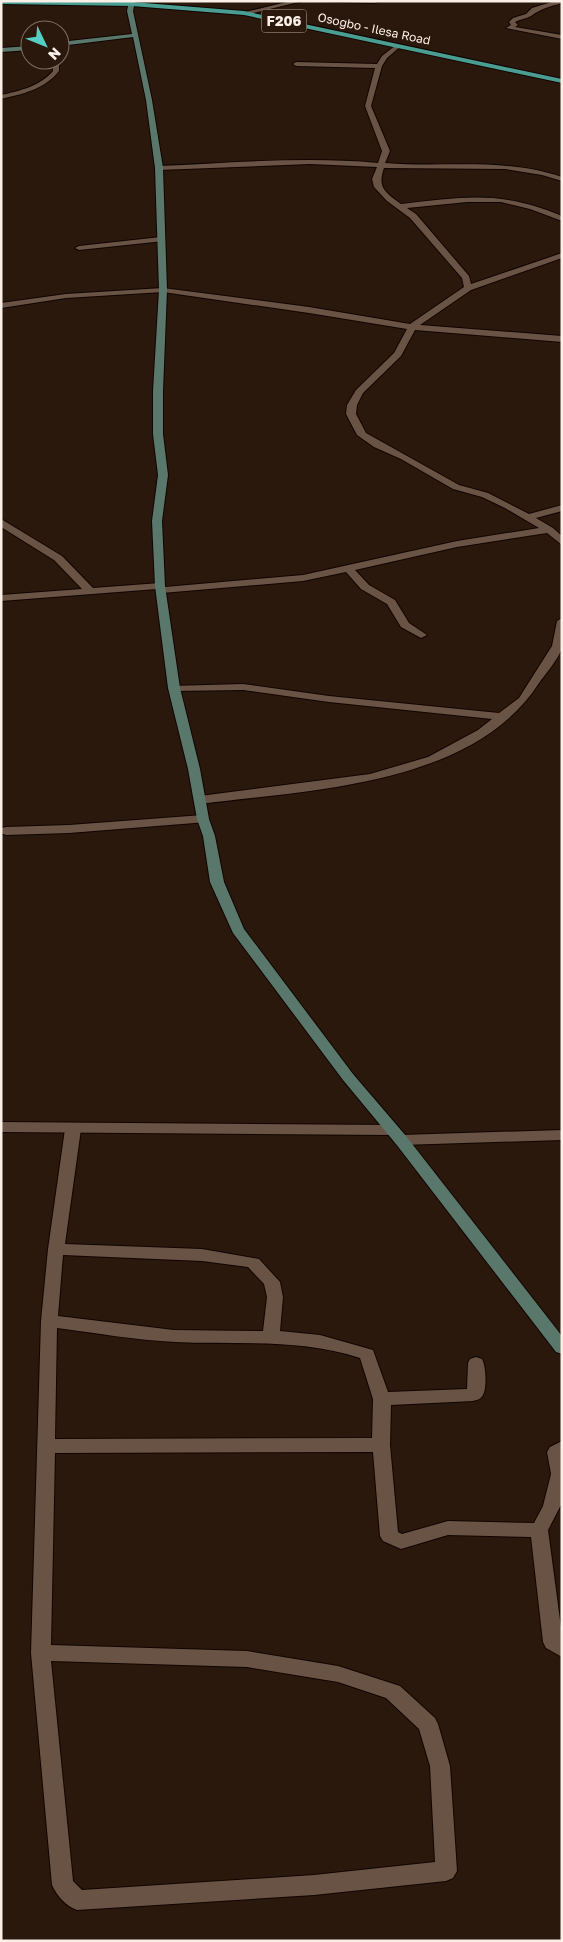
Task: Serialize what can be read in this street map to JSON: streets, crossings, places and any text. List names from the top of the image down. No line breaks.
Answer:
{"streets":{"main road":["F206","Osogbo - Ilesa Road"]},"north":"bottom right"}
